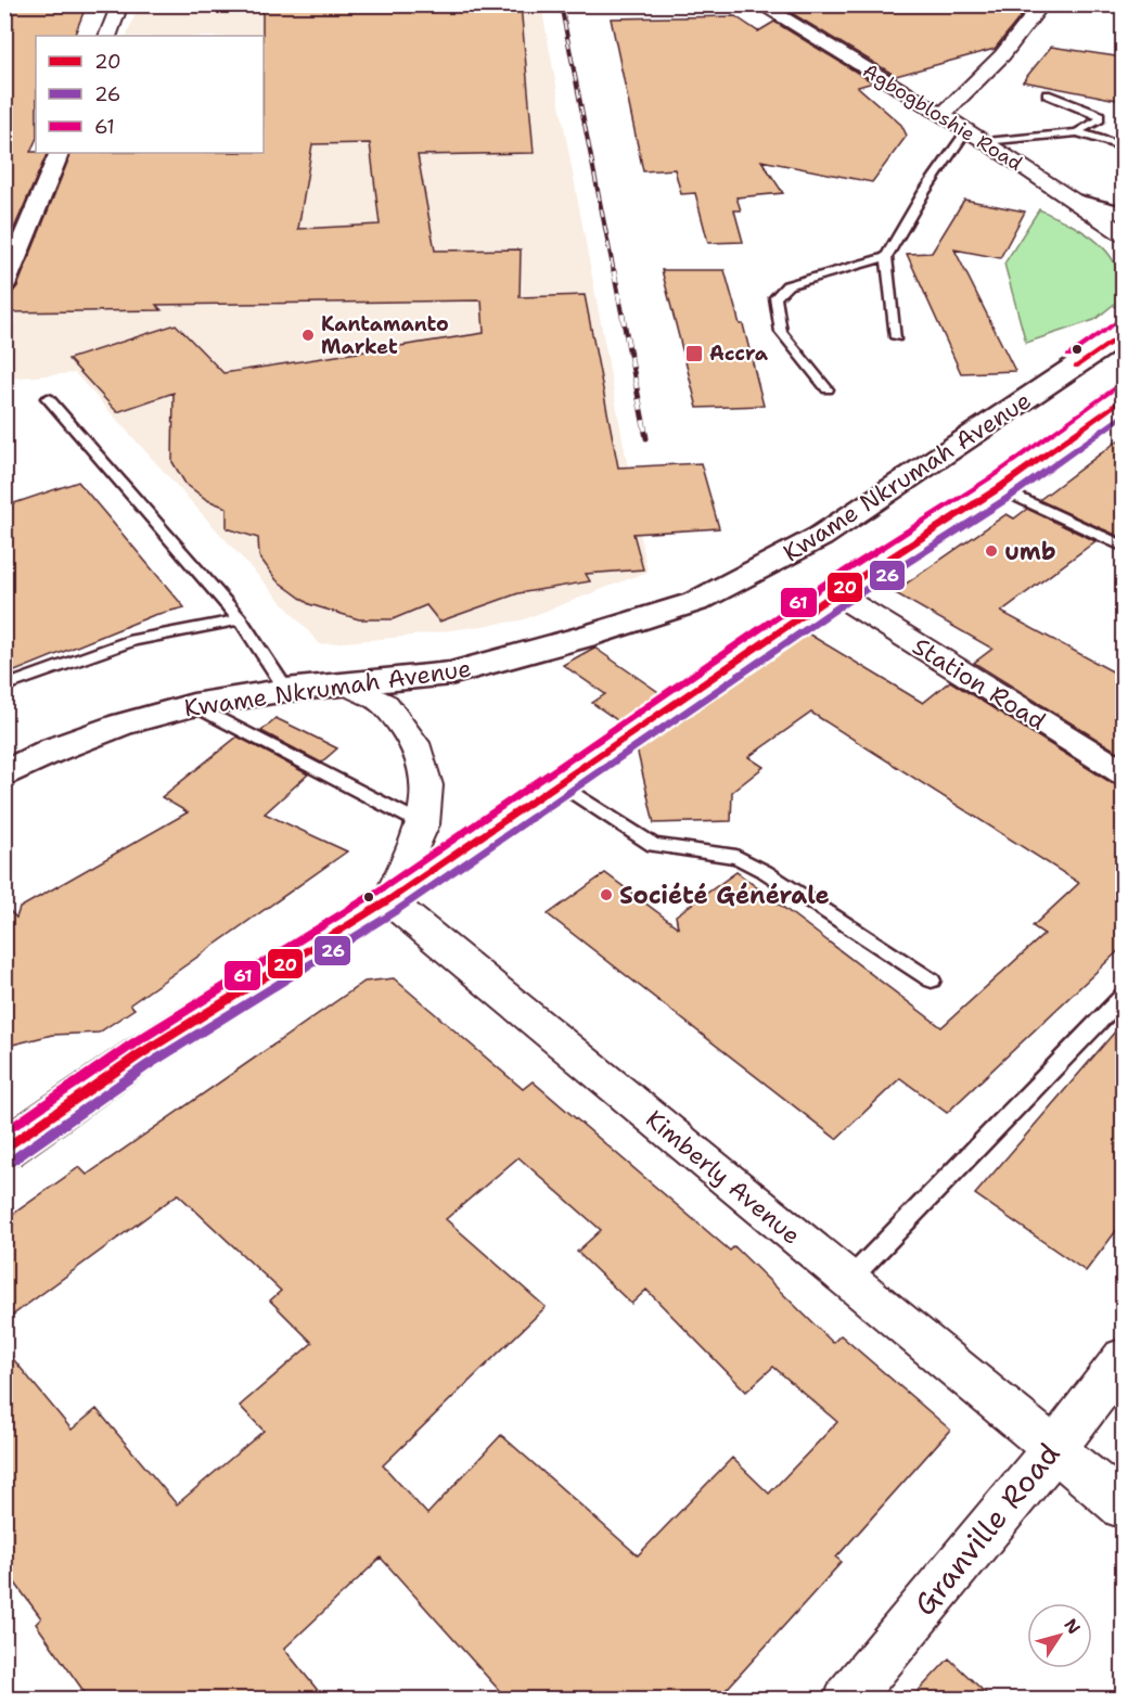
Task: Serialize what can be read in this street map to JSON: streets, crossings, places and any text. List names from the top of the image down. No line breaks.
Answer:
{"streets":{"main road":["Kwame Nkrumah Avenue"],"street":["Agbogbloshie Road","Station Road","Kimberly Avenue","Granville Road"]},"crossings":[["Kimberly Avenue","Granville Road"]],"places":{"other":["Kantamanto Market","umb","Société Générale"],"transit":["Accra"]},"lines":["transit line 61","transit line 20","transit line 26"],"legend":["20","26","61"],"north":"top right"}
